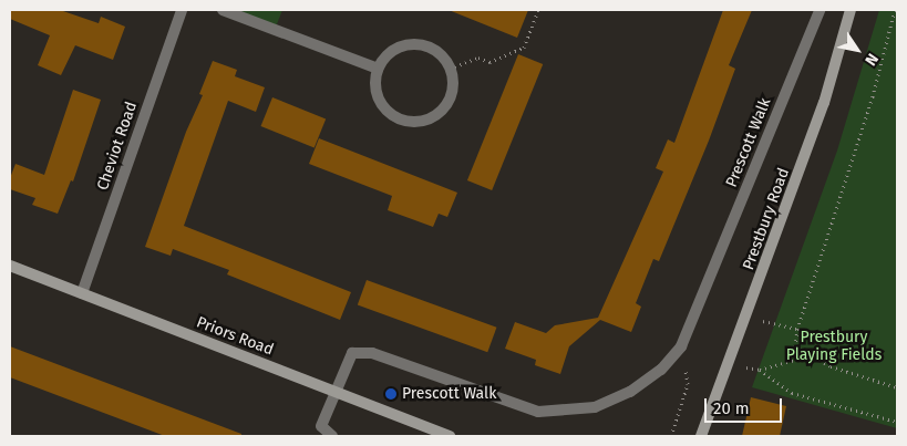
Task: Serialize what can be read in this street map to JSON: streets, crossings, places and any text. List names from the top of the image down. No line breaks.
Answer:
{"streets":{"main road":["Prestbury Road","Priors Road"],"street":["Prescott Walk","Cheviot Road"]},"crossings":[["Prescott Walk","Priors Road"],["Cheviot Road","Priors Road"]],"parks":["Prestbury Playing Fields"],"places":["Prescott Walk"],"scale_bar":"20 m","north":"bottom right"}
